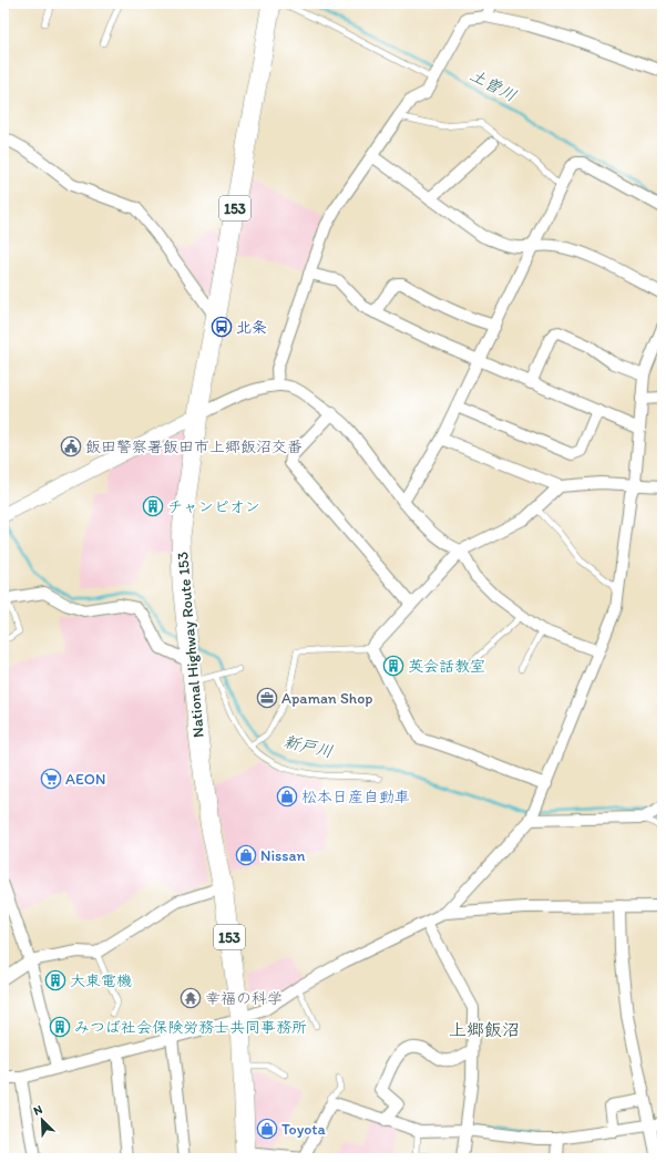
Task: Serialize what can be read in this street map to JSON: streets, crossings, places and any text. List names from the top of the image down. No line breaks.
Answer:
{"streets":{"highway":["153","National Highway Route 153"]},"districts":["上郷飯沼"],"water":["土曽川","新戸川"],"places":{"bus stop":["北条"],"public building":["飯田警察署飯田市上郷飯沼交番"],"building":["チャンピオン","英会話教室","大東電機","みつば社会保険労務士共同事務所"],"office":["Apaman Shop"],"supermarket":["AEON"],"shop":["松本日産自動車","Nissan","Toyota"],"temple":["幸福の科学"]},"north":"top left"}
